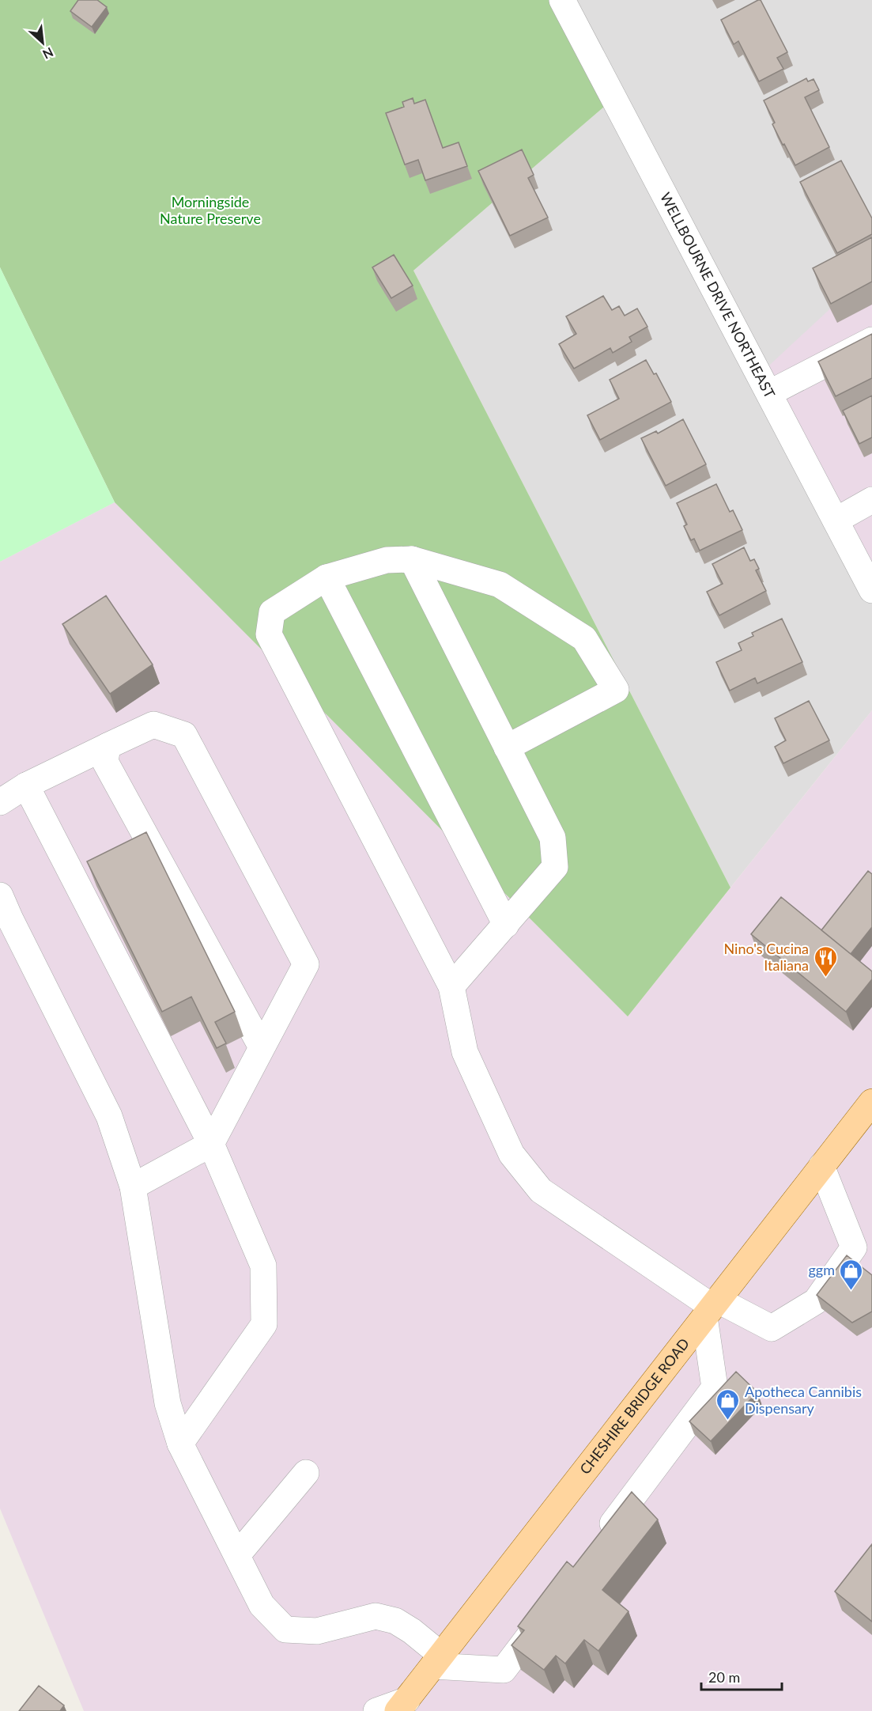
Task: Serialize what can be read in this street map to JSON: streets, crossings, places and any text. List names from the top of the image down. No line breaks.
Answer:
{"streets":{"main road":["CHESHIRE BRIDGE ROAD"],"street":["WELLBOURNE DRIVE NORTHEAST"]},"parks":["Morningside Nature Preserve"],"places":{"restaurant":["Nino's Cucina Italiana"],"shop":["ggm","Apotheca Cannibis Dispensary"]},"scale_bar":"20 m","north":"bottom right"}
